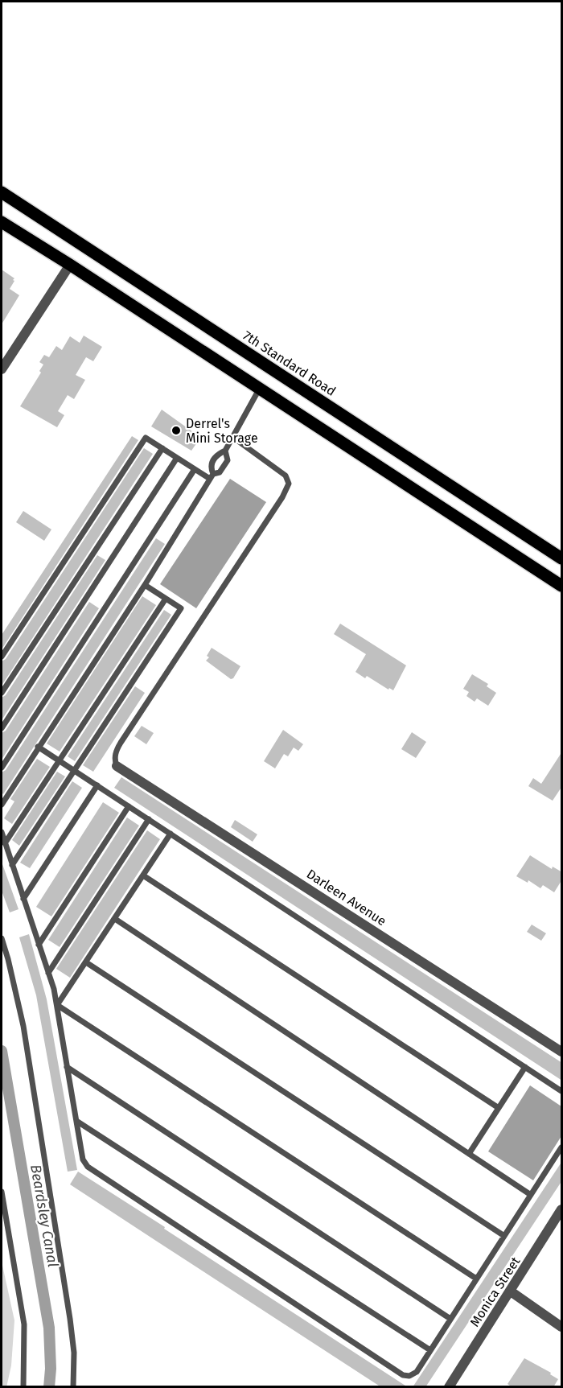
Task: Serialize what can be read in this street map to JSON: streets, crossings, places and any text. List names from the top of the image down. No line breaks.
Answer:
{"streets":{"main road":["7th Standard Road"],"street":["Darleen Avenue","Monica Street"]},"water":["Beardsley Canal"],"places":["Derrel's Mini Storage"]}
